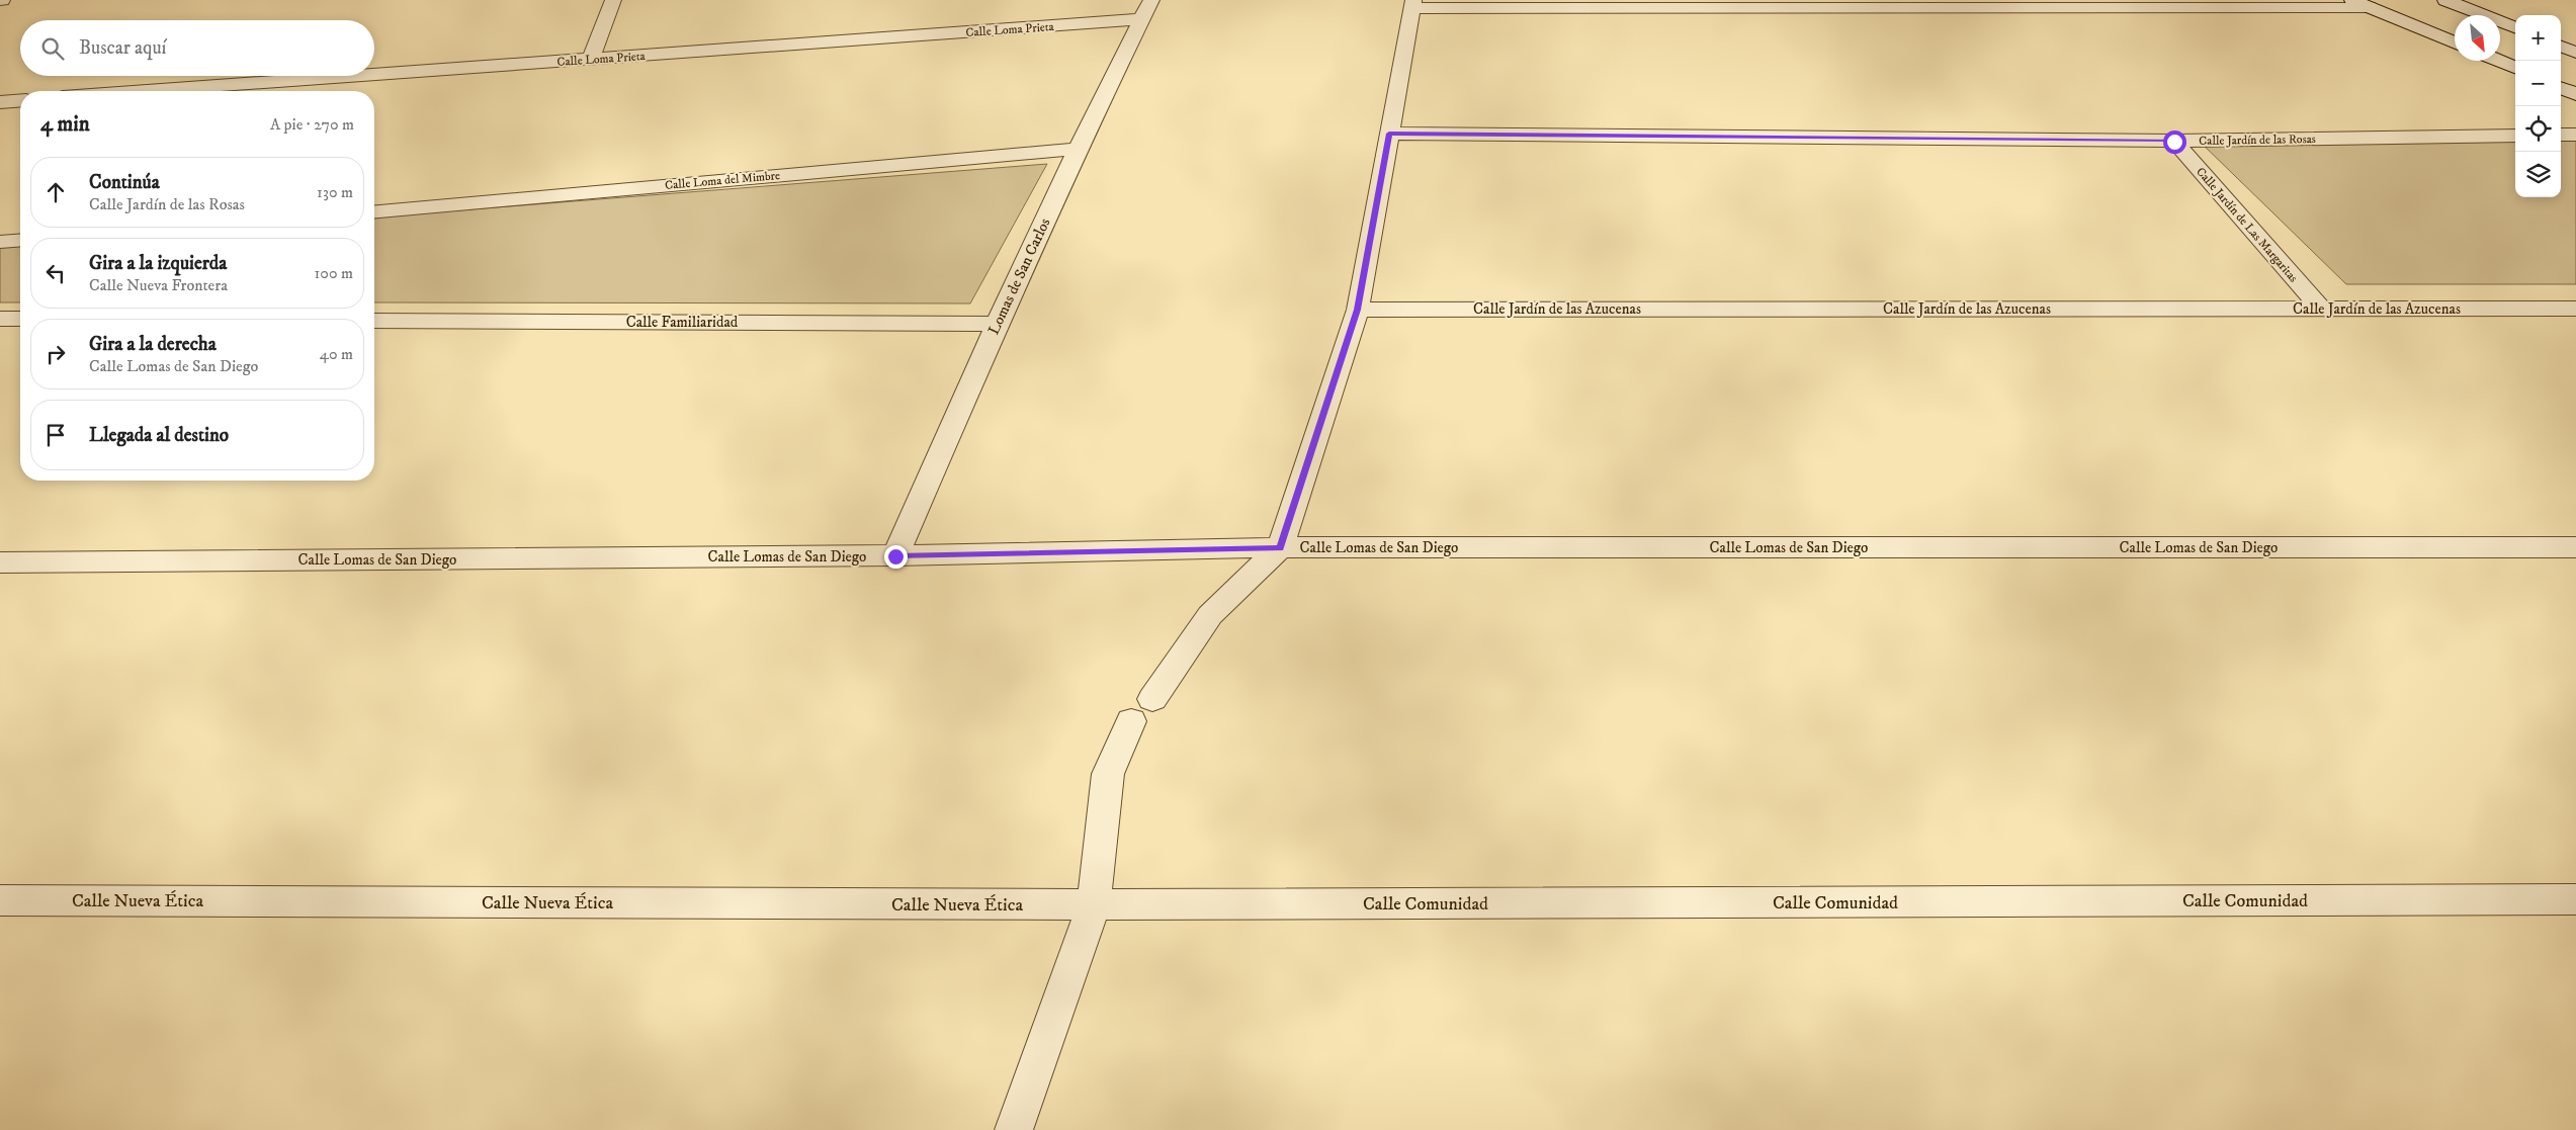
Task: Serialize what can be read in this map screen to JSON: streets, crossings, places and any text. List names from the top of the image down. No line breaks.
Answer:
{"streets":{"street":["Calle Loma Prieta","Calle Jardín de las Rosas","Calle Loma del Mimbre","Calle Jardín de Las Margaritas","Lomas de San Carlos","Calle Jardín de las Azucenas","Calle Familiaridad","Calle Lomas de San Diego","Calle Nueva Ética","Calle Comunidad"]},"crossings":[["Calle Loma Prieta","Lomas de San Carlos"],["Calle Jardín de las Rosas","Calle Jardín de Las Margaritas"],["Calle Loma del Mimbre","Lomas de San Carlos"],["Calle Jardín de Las Margaritas","Calle Jardín de las Azucenas"],["Lomas de San Carlos","Calle Familiaridad"],["Lomas de San Carlos","Calle Lomas de San Diego"],["Calle Nueva Ética","Calle Comunidad"]],"north":"bottom right","page":{"map_buttons":["+","−"],"search":"Buscar aquí","heading":["4 min","A pie · 270 m"],"list":[["Continúa","Calle Jardín de las Rosas","130 m"],["Gira a la izquierda","Calle Nueva Frontera","100 m"],["Gira a la derecha","Calle Lomas de San Diego","40 m"],"Llegada al destino"]}}
